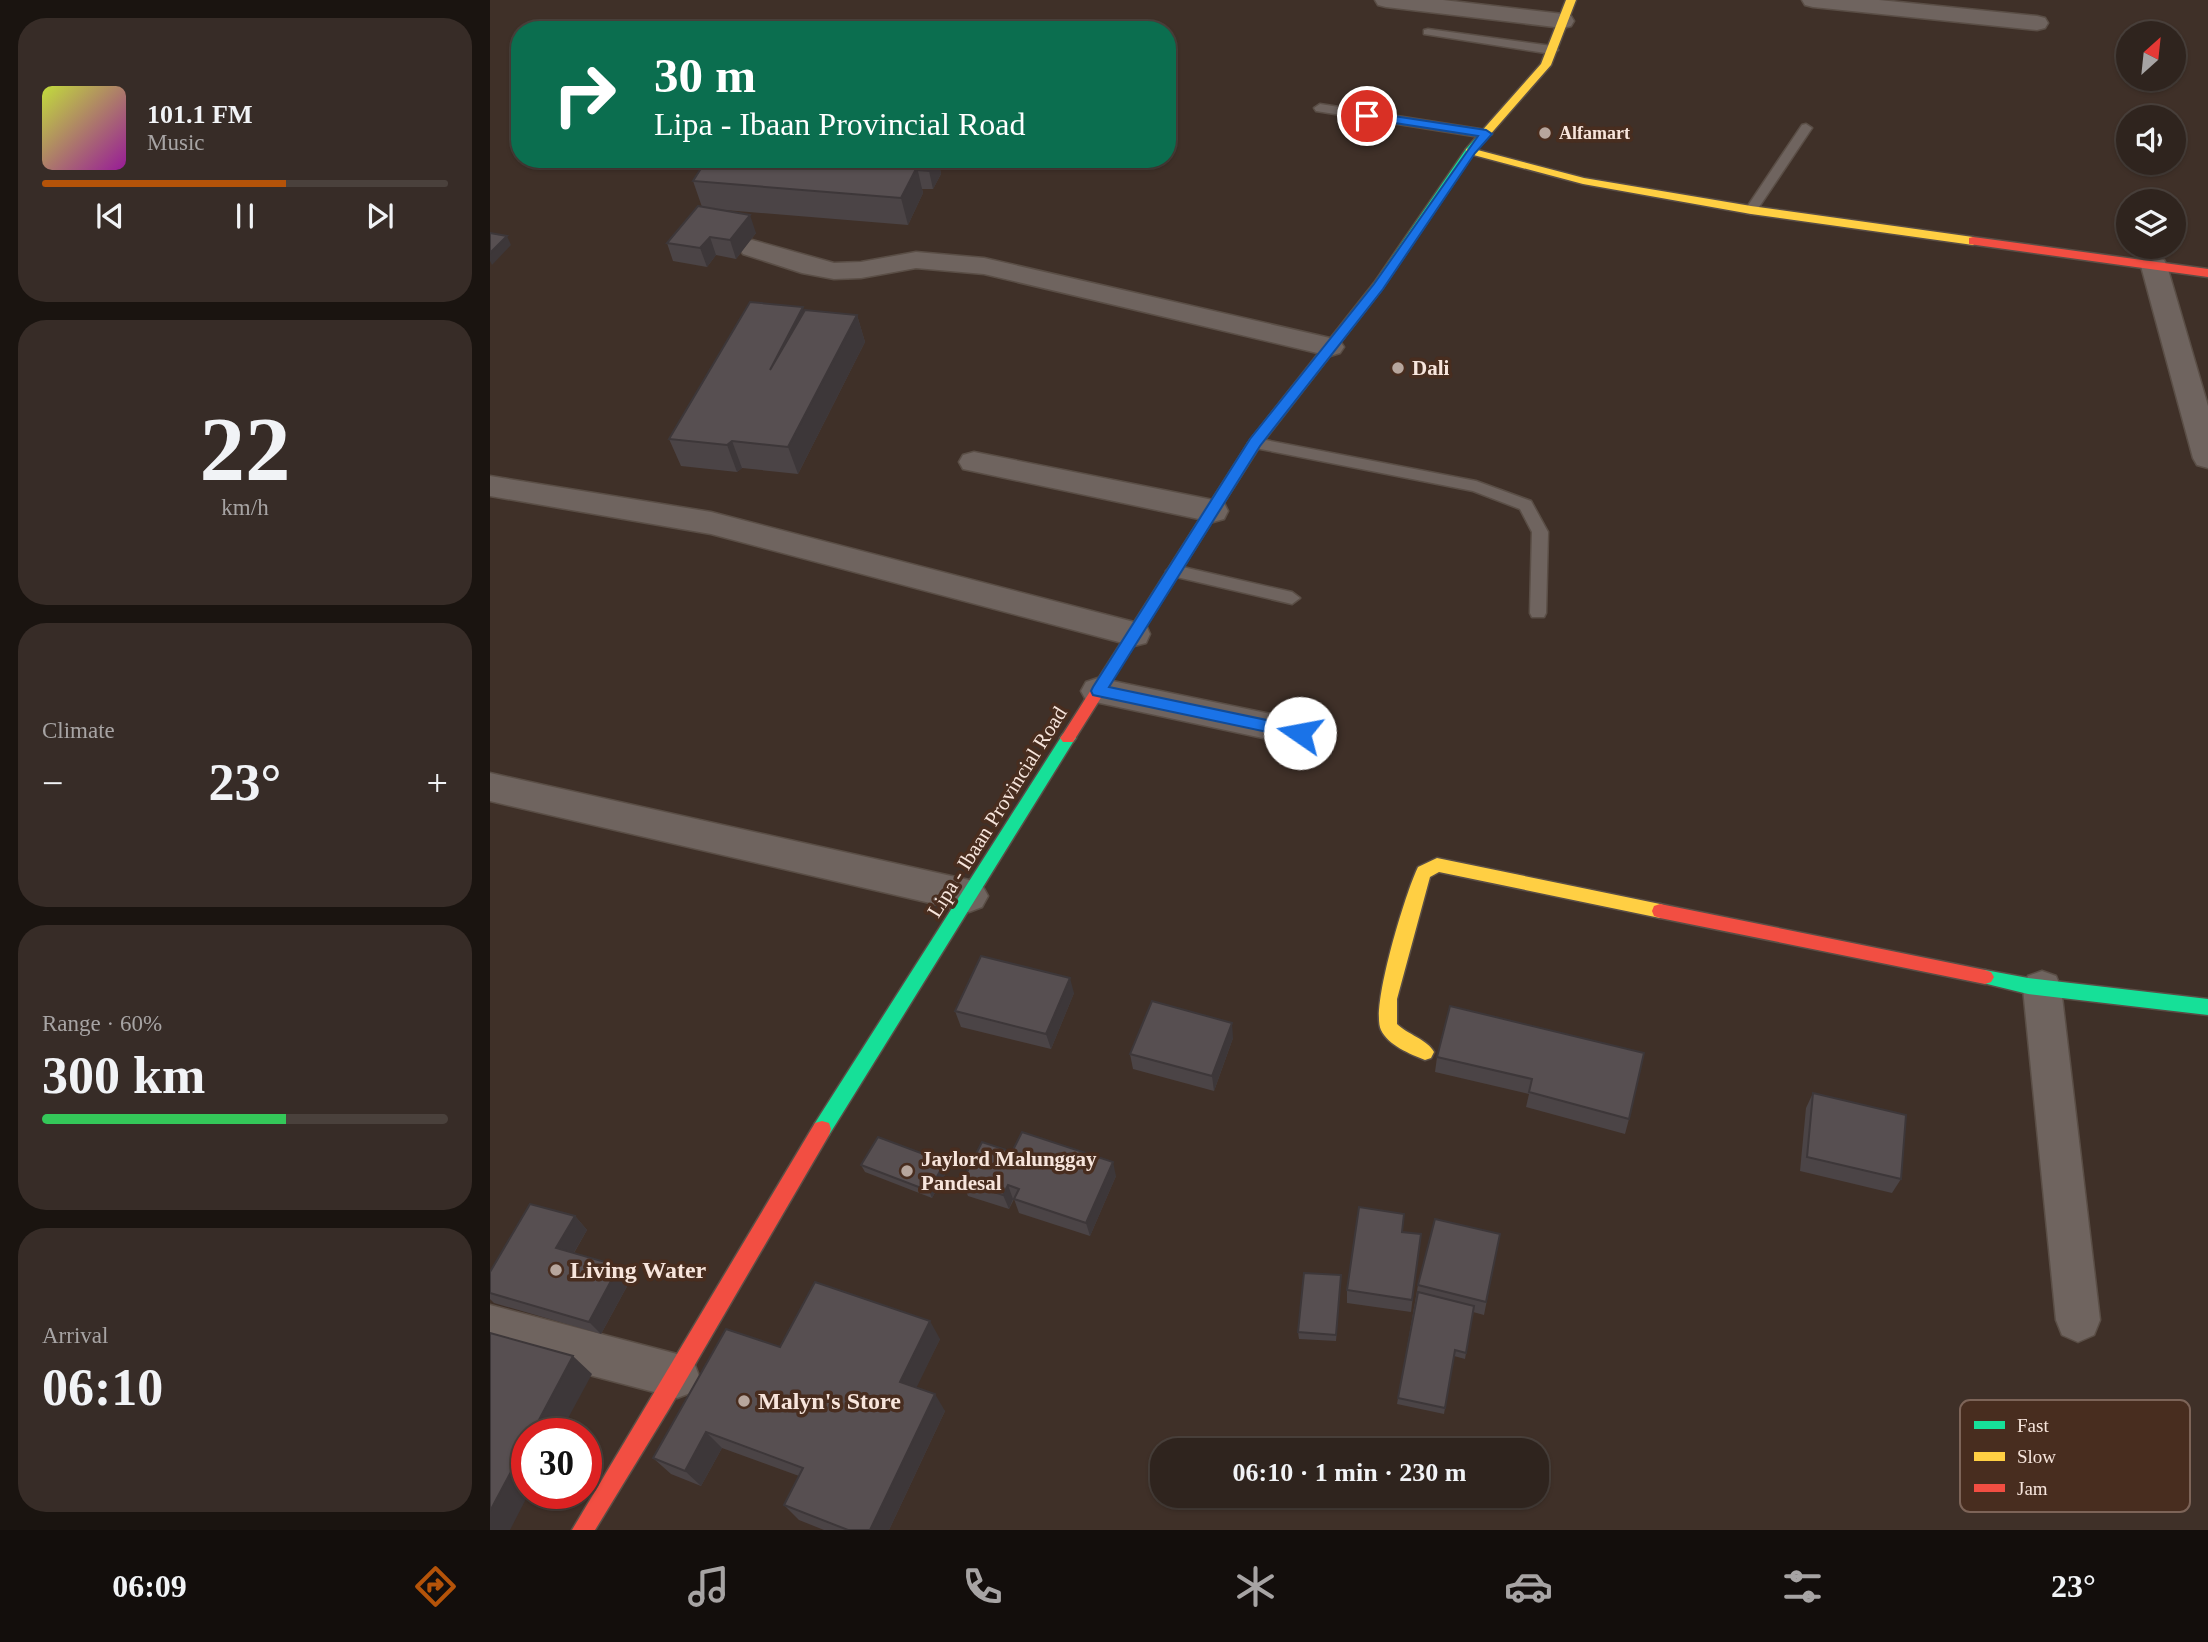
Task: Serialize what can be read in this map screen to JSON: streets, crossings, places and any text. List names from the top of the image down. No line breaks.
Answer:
{"streets":{"main road":["Lipa - Ibaan Provincial Road"]},"places":["Alfamart","Dali","Jaylord Malunggay Pandesal","Living Water","Malyn's Store"],"legend":["Fast","Slow","Jam"],"north":"top right","page":{"turn":["30 m","Lipa - Ibaan Provincial Road"],"song":["101.1 FM","Music"],"tile":[["22","km/h"],"Climate",["Range · 60%","300 km"],["Arrival","06:10"]],"heat":["−","23°","+"],"limit":"30","trip":"06:10 · 1 min · 230 m","tabs":["06:09","23°"]}}
